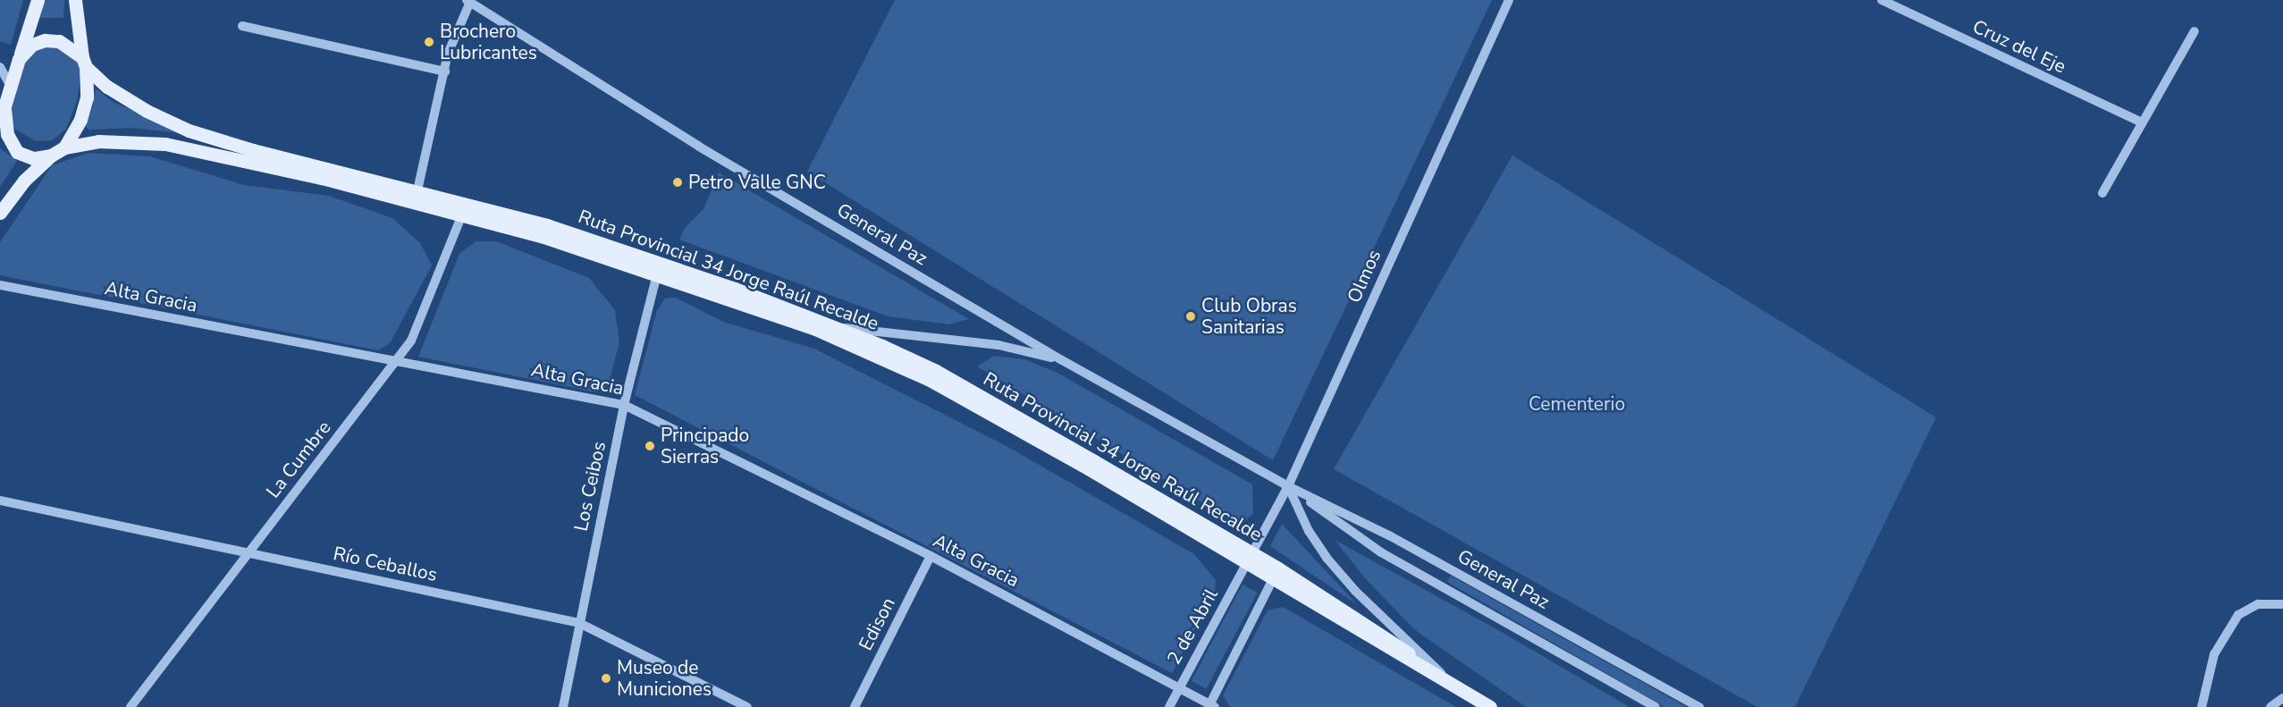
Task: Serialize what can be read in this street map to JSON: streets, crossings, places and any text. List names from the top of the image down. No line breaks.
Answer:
{"streets":{"main road":["Ruta Provincial 34 Jorge Raúl Recalde"],"street":["Cruz del Eje","General Paz","Olmos","Alta Gracia","La Cumbre","Los Ceibos","Río Ceballos","Edison","2 de Abril"]},"crossings":[["General Paz","Olmos"],["Ruta Provincial 34 Jorge Raúl Recalde","Olmos"],["Ruta Provincial 34 Jorge Raúl Recalde","La Cumbre"],["Ruta Provincial 34 Jorge Raúl Recalde","Los Ceibos"],["Ruta Provincial 34 Jorge Raúl Recalde","2 de Abril"],["Olmos","2 de Abril"],["Alta Gracia","La Cumbre"],["Alta Gracia","Los Ceibos"],["Alta Gracia","Edison"],["Alta Gracia","2 de Abril"],["La Cumbre","Río Ceballos"],["Los Ceibos","Río Ceballos"]],"parks":["Cementerio"],"places":["Brochero Lubricantes","Petro Valle GNC","Club Obras Sanitarias","Principado Sierras","Museo de Municiones"]}
